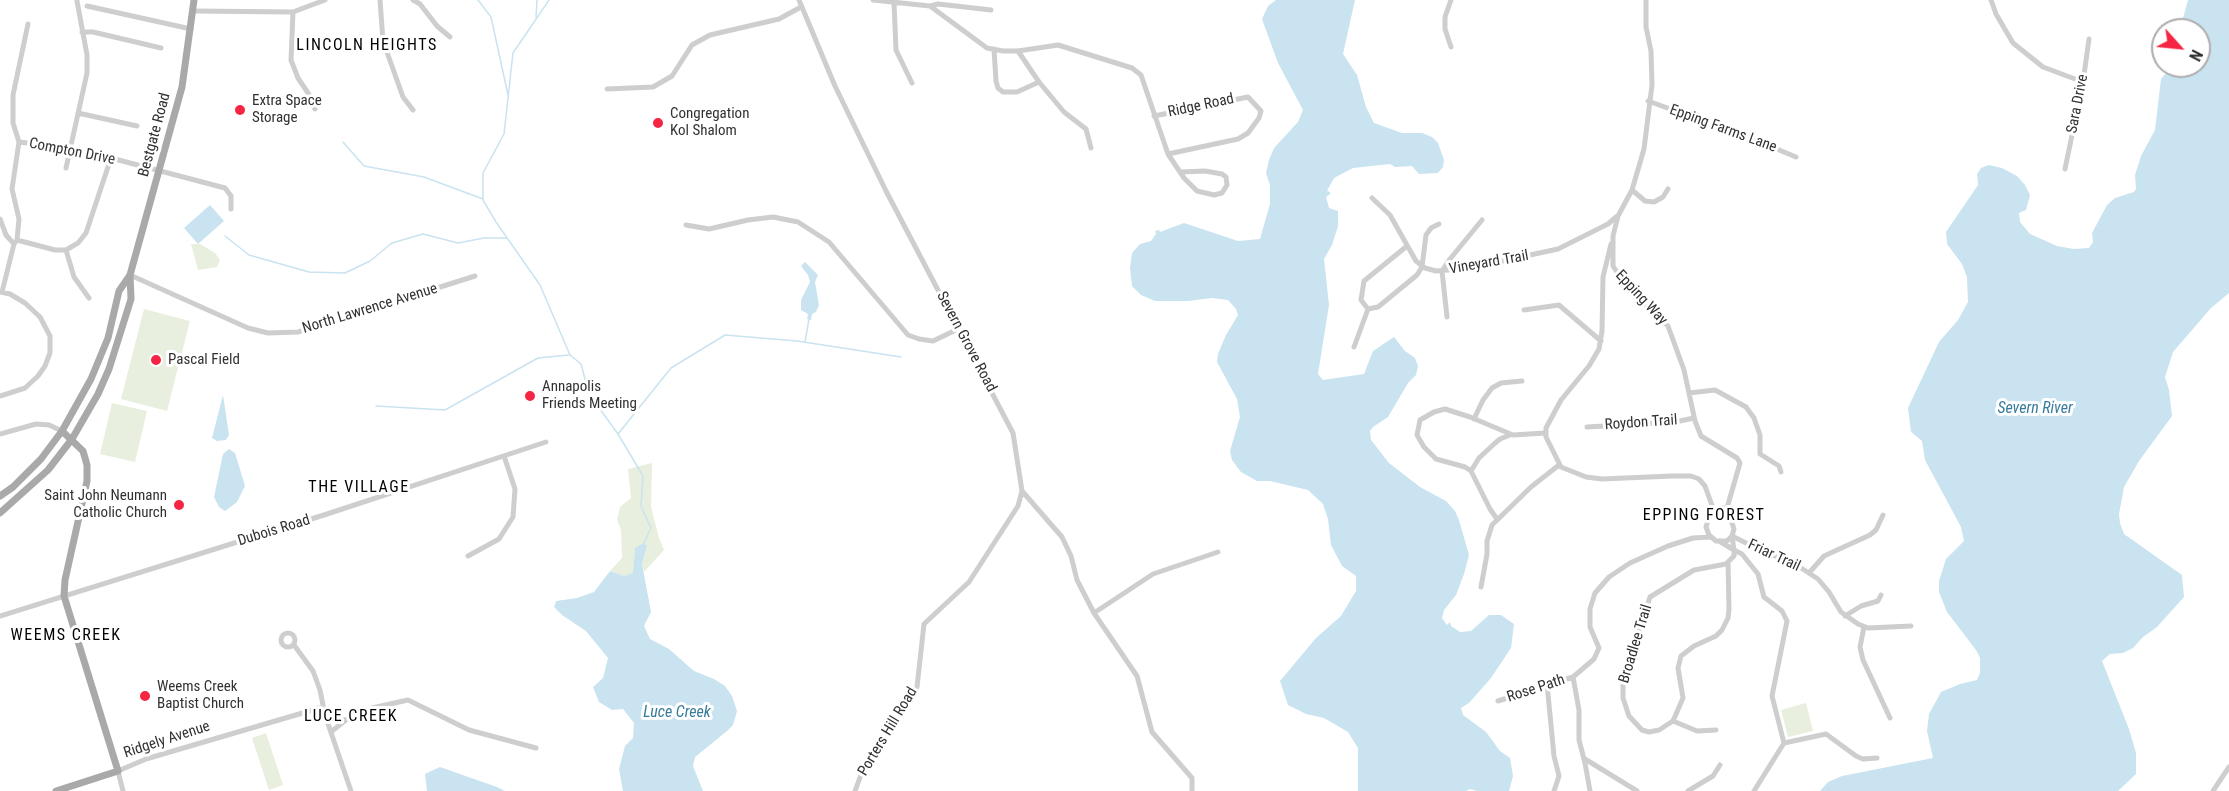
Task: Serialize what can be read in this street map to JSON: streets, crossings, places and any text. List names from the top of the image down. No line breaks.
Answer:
{"streets":{"main road":["Bestgate Road","Ridgely Avenue"],"street":["Sara Drive","Ridge Road","Epping Farms Lane","Compton Drive","Vineyard Trail","Epping Way","North Lawrence Avenue","Severn Grove Road","Roydon Trail","Dubois Road","Friar Trail","Broadlee Trail","Rose Path","Porters Hill Road"]},"crossings":[["Epping Farms Lane","Epping Way"],["Bestgate Road","Compton Drive"],["Bestgate Road","North Lawrence Avenue"],["Vineyard Trail","Epping Way"],["Epping Way","Roydon Trail"],["Epping Way","Friar Trail"],["Severn Grove Road","Porters Hill Road"]],"districts":["LINCOLN HEIGHTS","THE VILLAGE","EPPING FOREST","WEEMS CREEK","LUCE CREEK"],"water":["Severn River","Luce Creek"],"places":["Extra Space Storage","Congregation Kol Shalom","Pascal Field","Annapolis Friends Meeting","Saint John Neumann Catholic Church","Weems Creek Baptist Church"],"north":"bottom right"}
